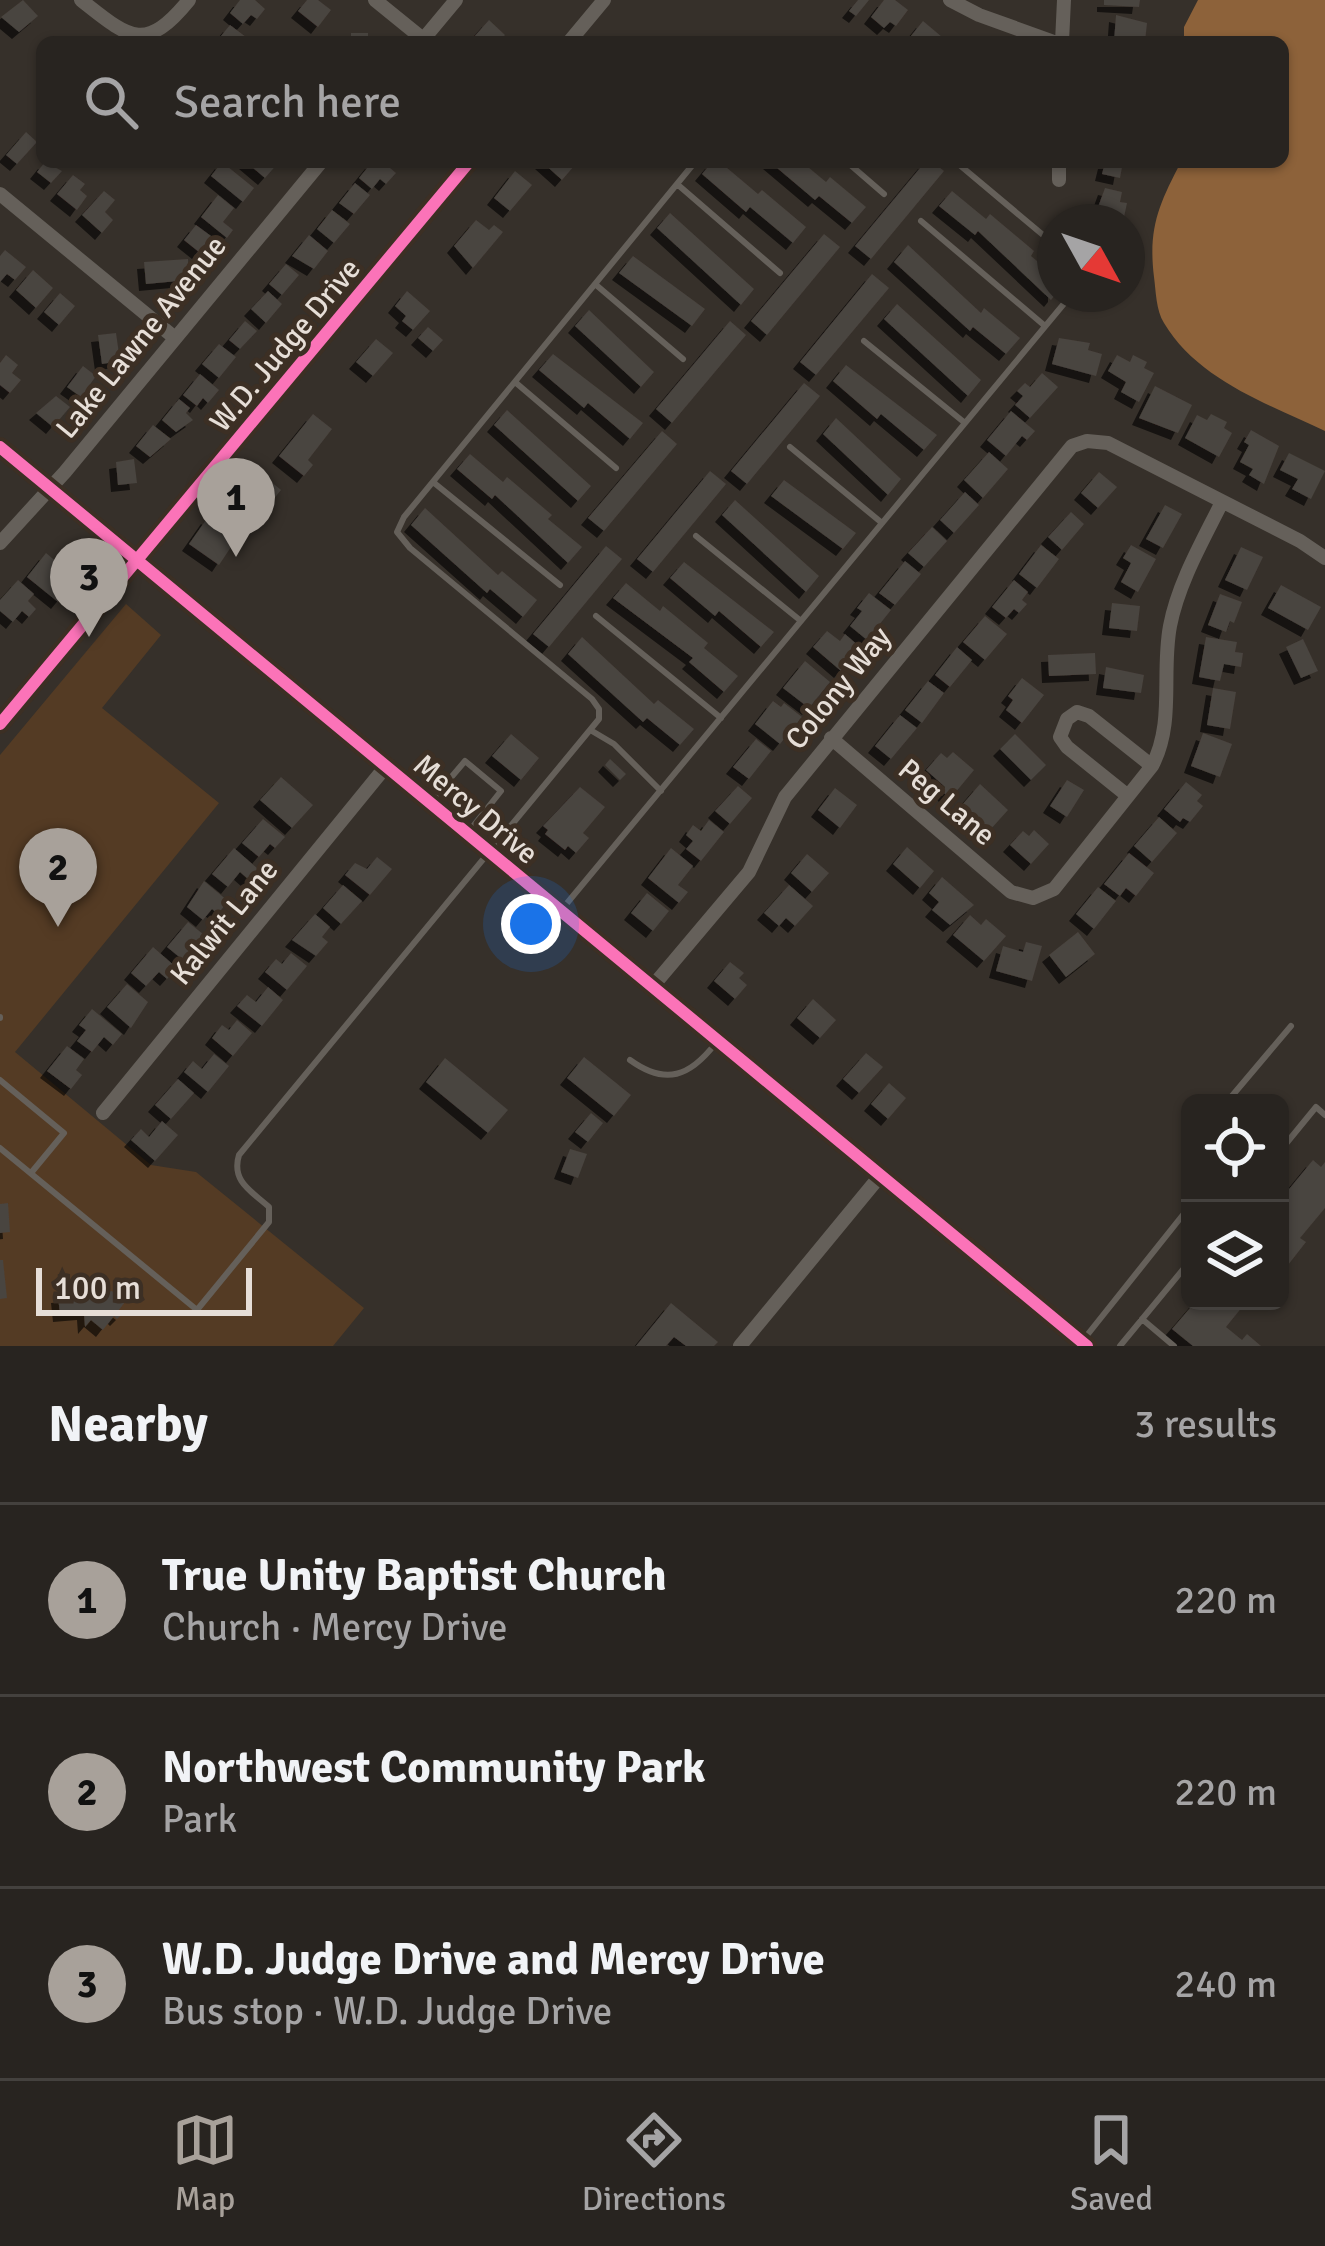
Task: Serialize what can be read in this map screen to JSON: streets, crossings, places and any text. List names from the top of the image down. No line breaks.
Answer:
{"streets":{"street":["Lake Lawne Avenue","W.D. Judge Drive","Colony Way","Peg Lane","Mercy Drive","Kalwit Lane"]},"crossings":[["Lake Lawne Avenue","Mercy Drive"],["W.D. Judge Drive","Mercy Drive"],["Colony Way","Peg Lane"],["Colony Way","Mercy Drive"],["Mercy Drive","Kalwit Lane"]],"scale_bar":"100 m","north":"bottom right","page":{"search":"Search here","pins":["1","3","2"],"scale":"100 m","heading":["Nearby","3 results"],"list":[{"mark":"1","name":"True Unity Baptist Church","note":"Church · Mercy Drive","value":"220 m"},{"mark":"2","name":"Northwest Community Park","note":"Park","value":"220 m"},{"mark":"3","name":"W.D. Judge Drive and Mercy Drive","note":"Bus stop · W.D. Judge Drive","value":"240 m"}],"nav":["Map","Directions","Saved"]}}
